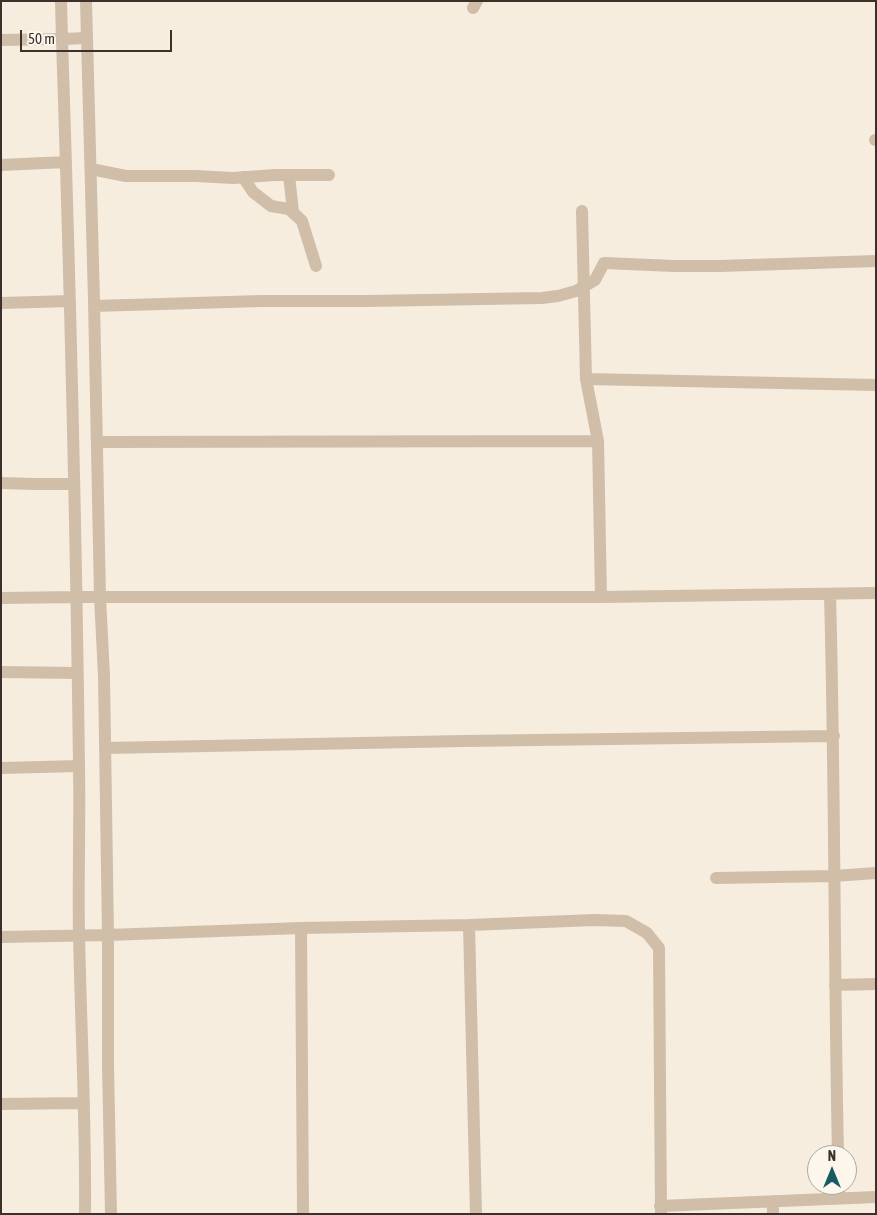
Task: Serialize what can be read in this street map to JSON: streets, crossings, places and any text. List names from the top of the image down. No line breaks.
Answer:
{"scale_bar":"50 m","north":"top"}
